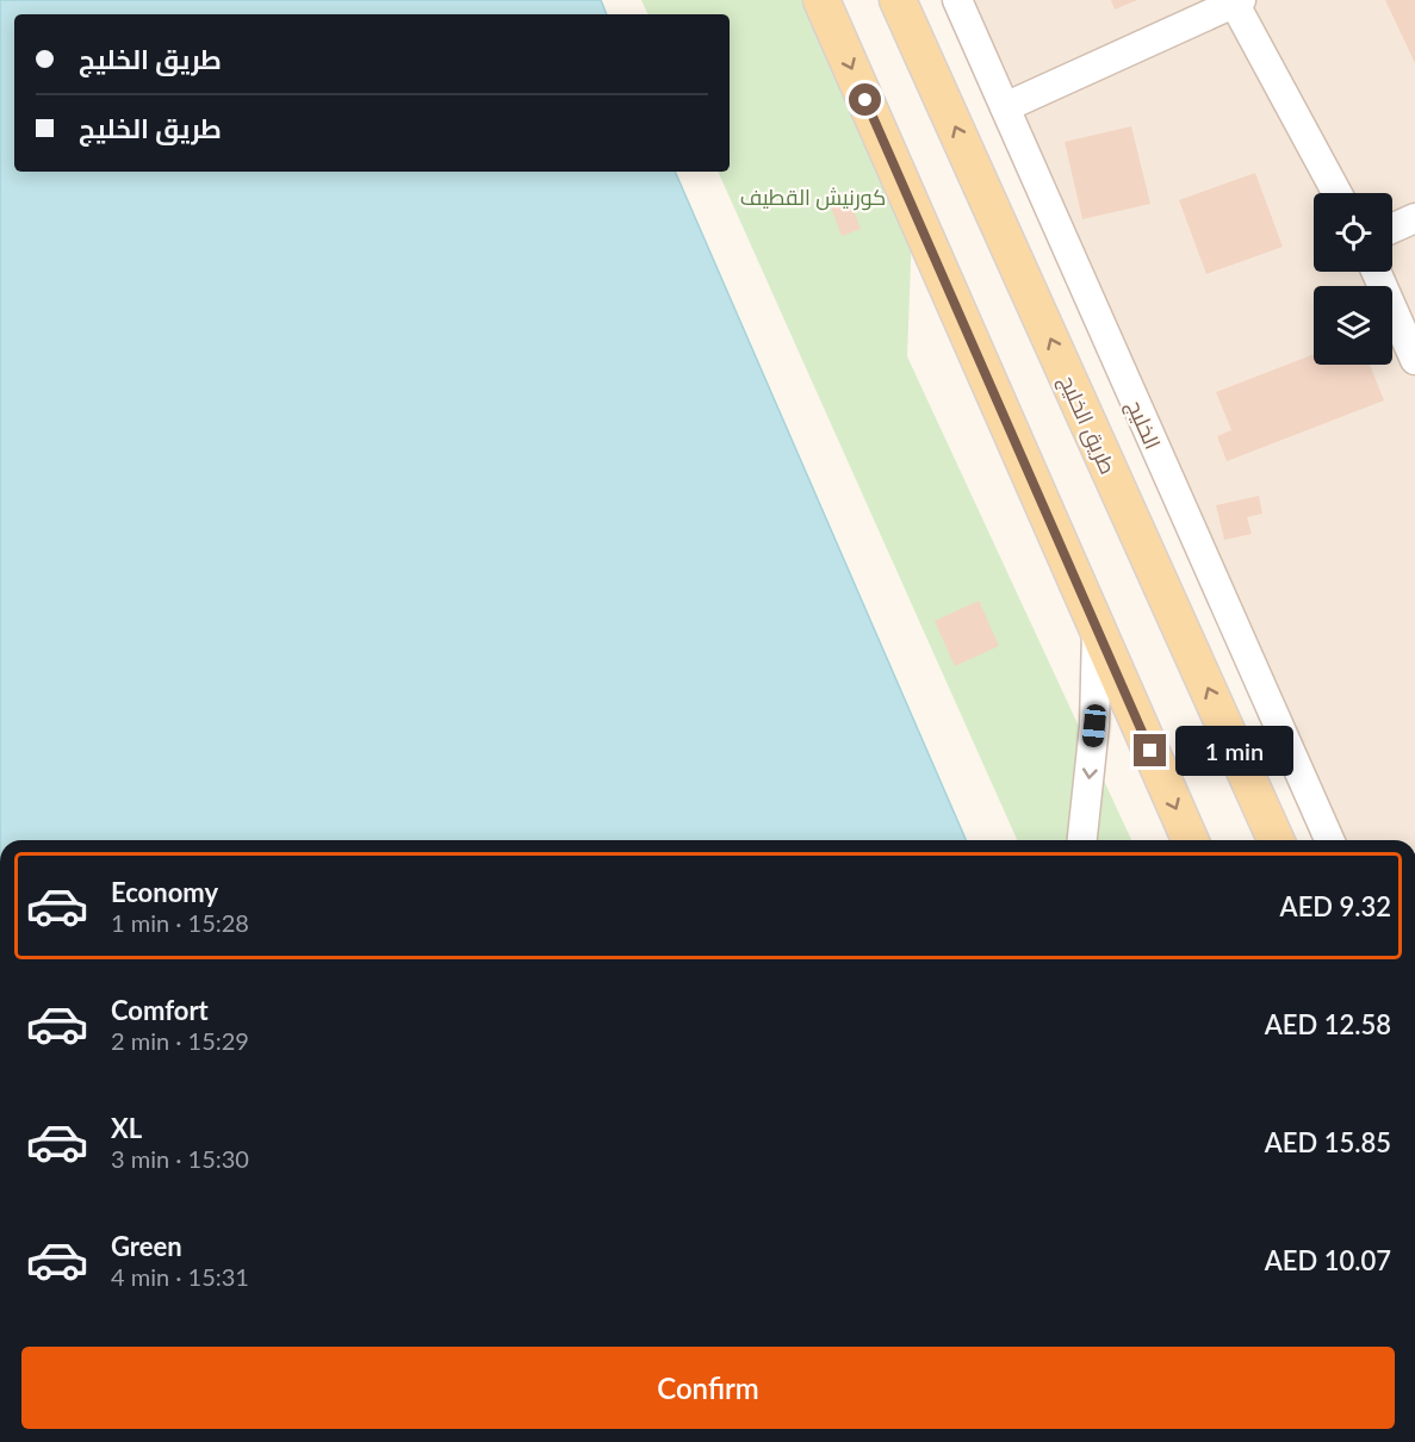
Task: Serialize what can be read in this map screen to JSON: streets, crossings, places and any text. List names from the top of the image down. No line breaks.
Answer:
{"streets":{"main road":["طريق الخليج"],"street":["الخليج"]},"parks":["كورنيش القطيف"],"page":{"banner":["طريق الخليج","طريق الخليج"],"bubble":"1 min","list":[{"name":"Economy","note":"1 min · 15:28","value":"AED 9.32"},{"name":"Comfort","note":"2 min · 15:29","value":"AED 12.58"},{"name":"XL","note":"3 min · 15:30","value":"AED 15.85"},{"name":"Green","note":"4 min · 15:31","value":"AED 10.07"}],"buttons":"Confirm"}}
